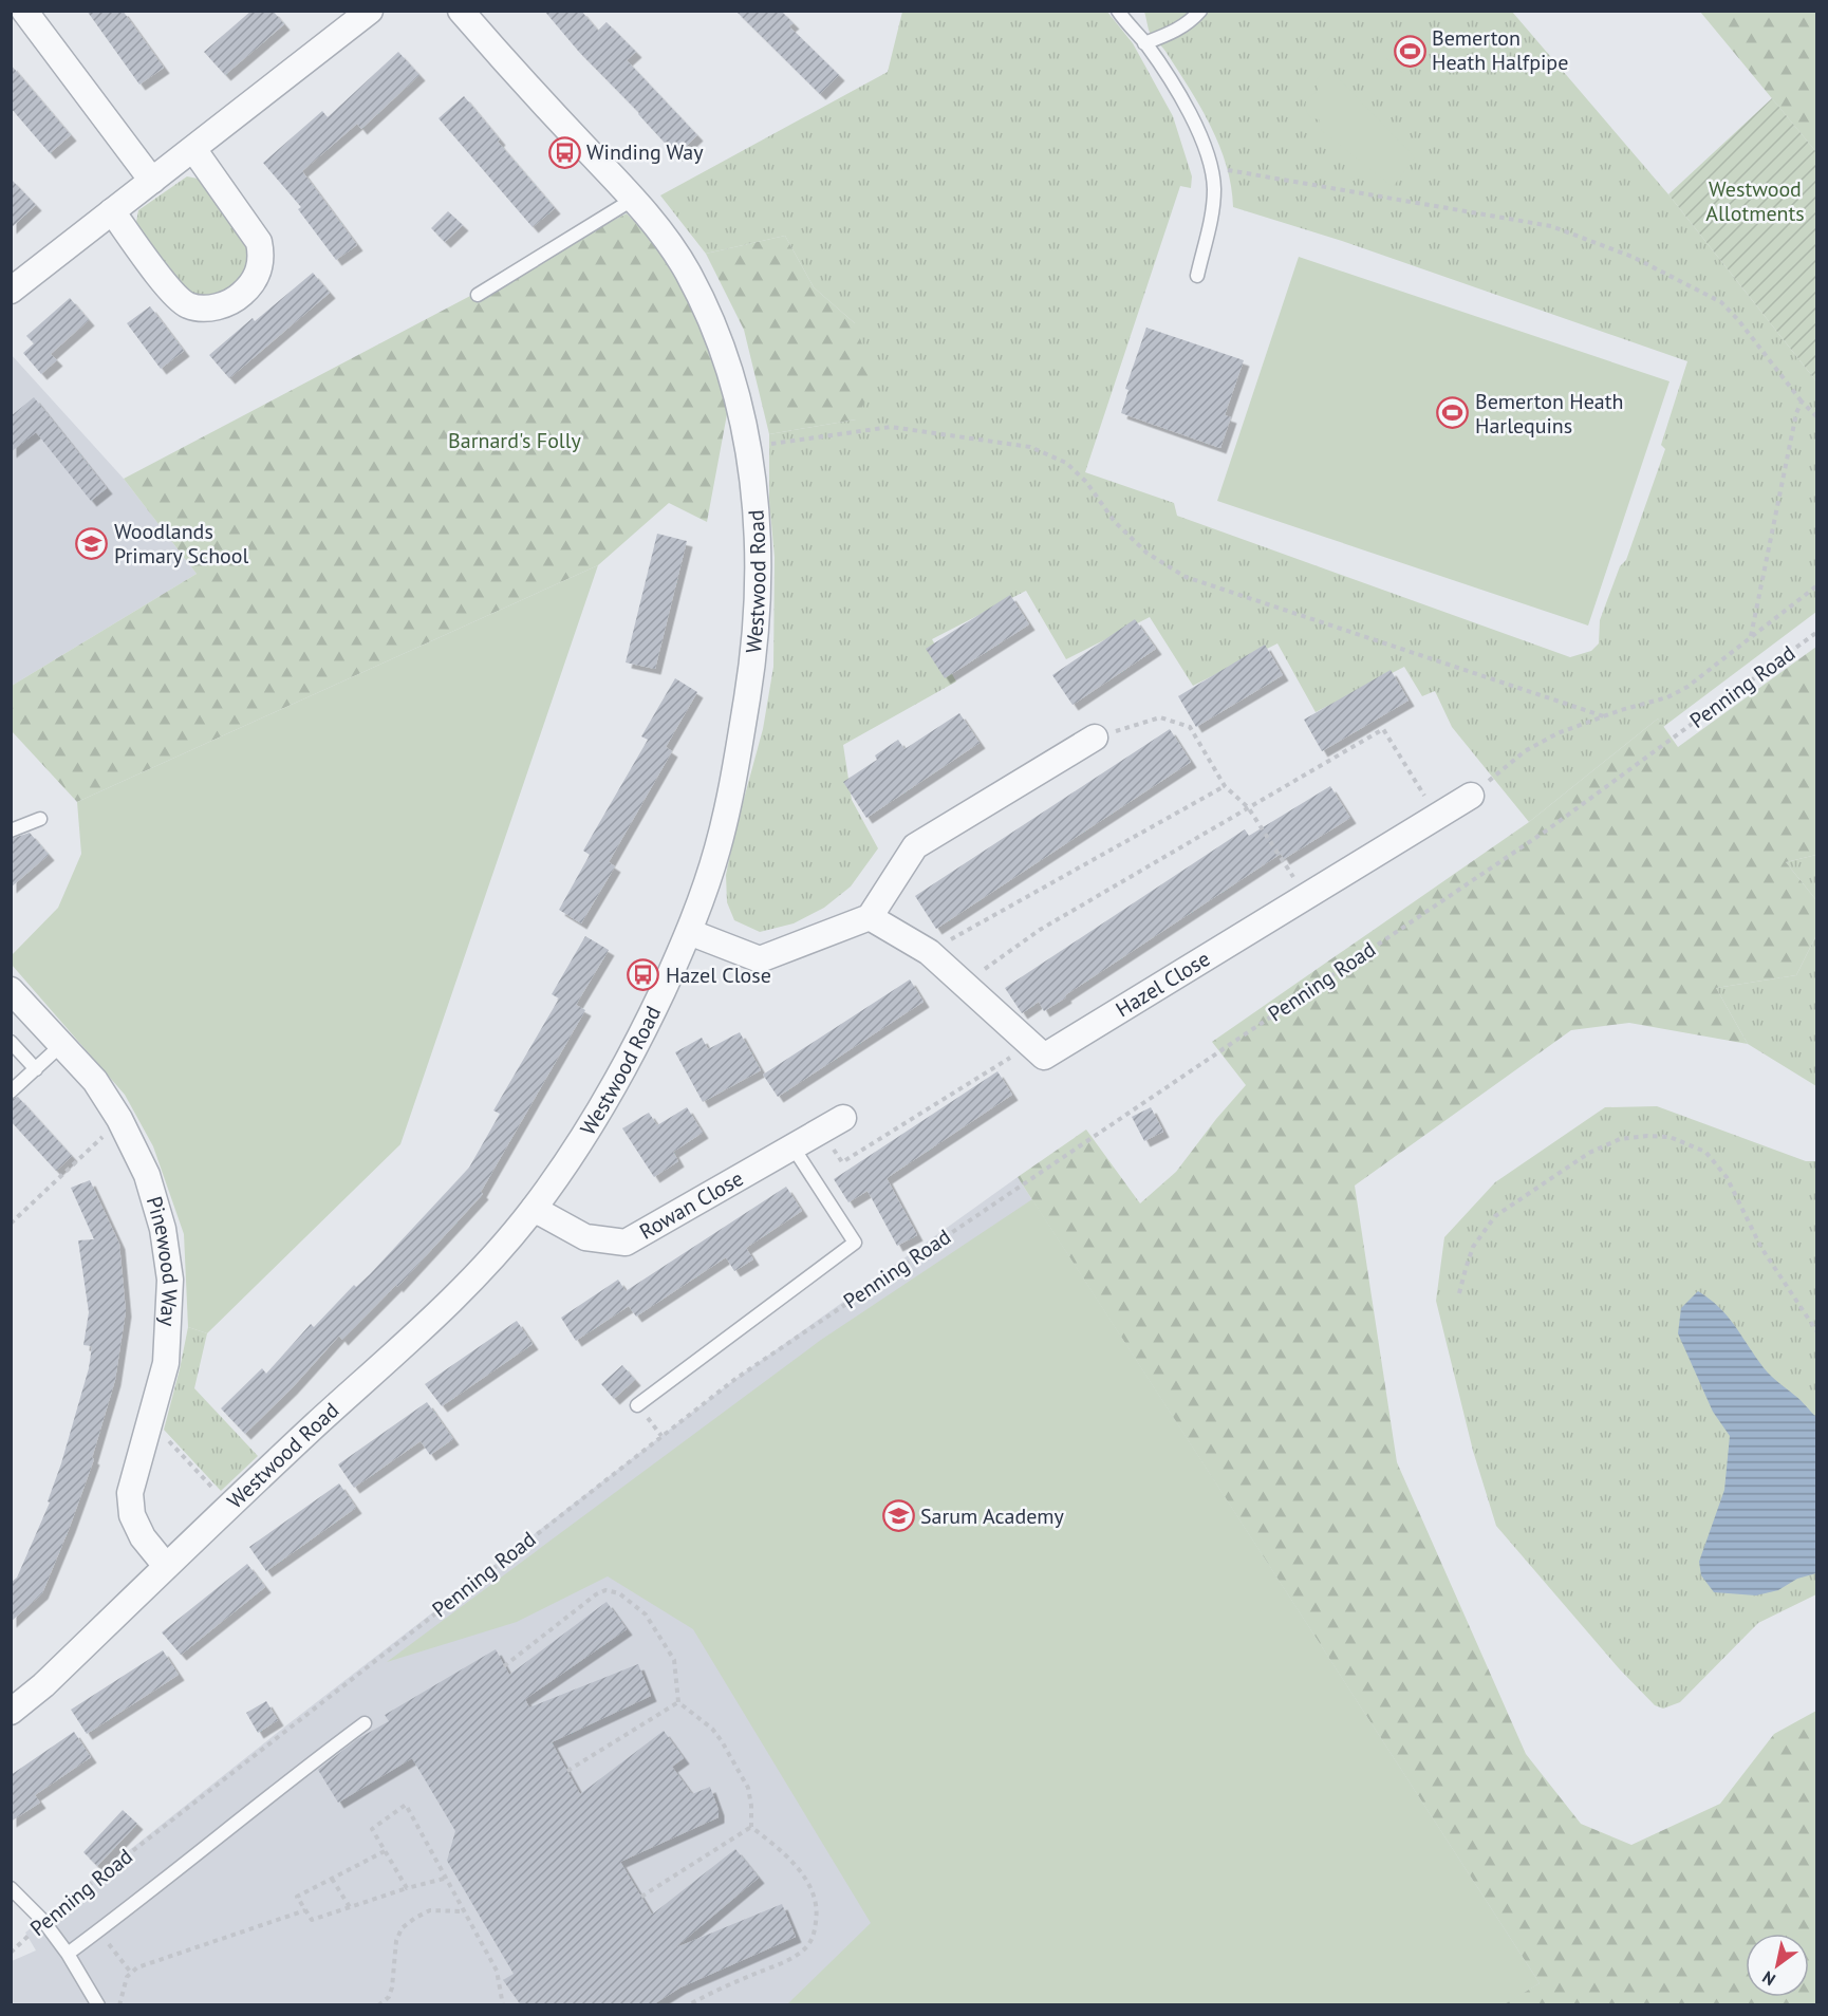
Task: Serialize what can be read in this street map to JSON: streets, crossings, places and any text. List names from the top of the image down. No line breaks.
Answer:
{"streets":{"street":["Westwood Road","Hazel Close","Rowan Close","Pinewood Way"],"path":["Penning Road"]},"crossings":[["Westwood Road","Rowan Close"],["Westwood Road","Pinewood Way"]],"parks":["Westwood Allotments","Barnard's Folly"],"places":{"sports":["Bemerton Heath Halfpipe","Bemerton Heath Harlequins"],"bus stop":["Winding Way","Hazel Close"],"school or university":["Woodlands Primary School","Sarum Academy"]},"north":"bottom left"}
